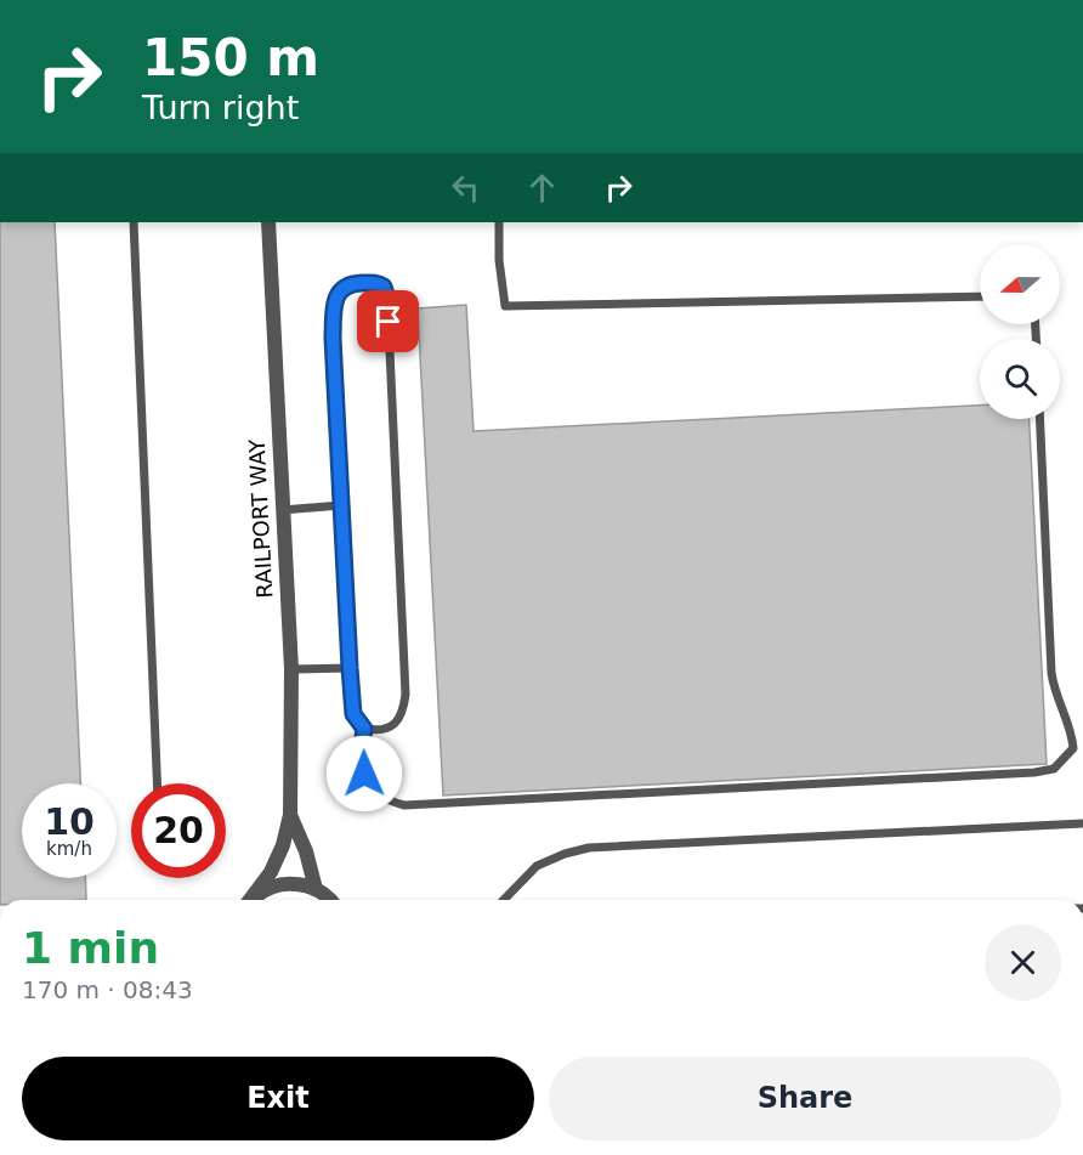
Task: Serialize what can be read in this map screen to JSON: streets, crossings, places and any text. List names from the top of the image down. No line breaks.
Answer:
{"streets":{"street":["RAILPORT WAY"]},"north":"left","page":{"turn":["150 m","Turn right"],"speed":"10 km/h","limit":"20","heading":["1 min","170 m · 08:43"],"buttons":["Exit","Share"]}}
